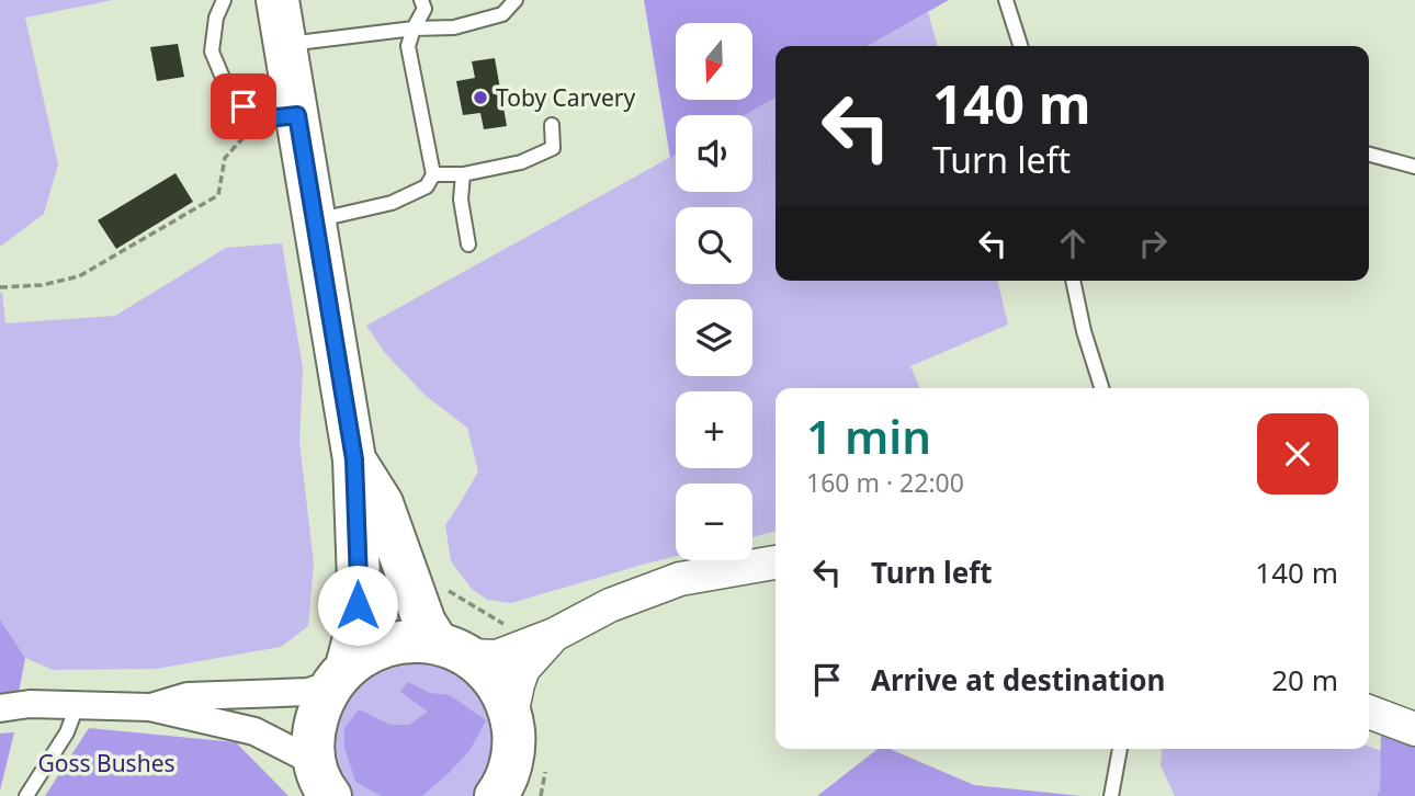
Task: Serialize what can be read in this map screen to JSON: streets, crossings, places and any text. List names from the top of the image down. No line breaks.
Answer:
{"parks":["Goss Bushes"],"places":["Toby Carvery"],"north":"bottom","page":{"map_buttons":["+","−"],"turn":["140 m","Turn left"],"heading":["1 min","160 m · 22:00"],"list":[{"name":"Turn left","value":"140 m"},{"name":"Arrive at destination","value":"20 m"}]}}
